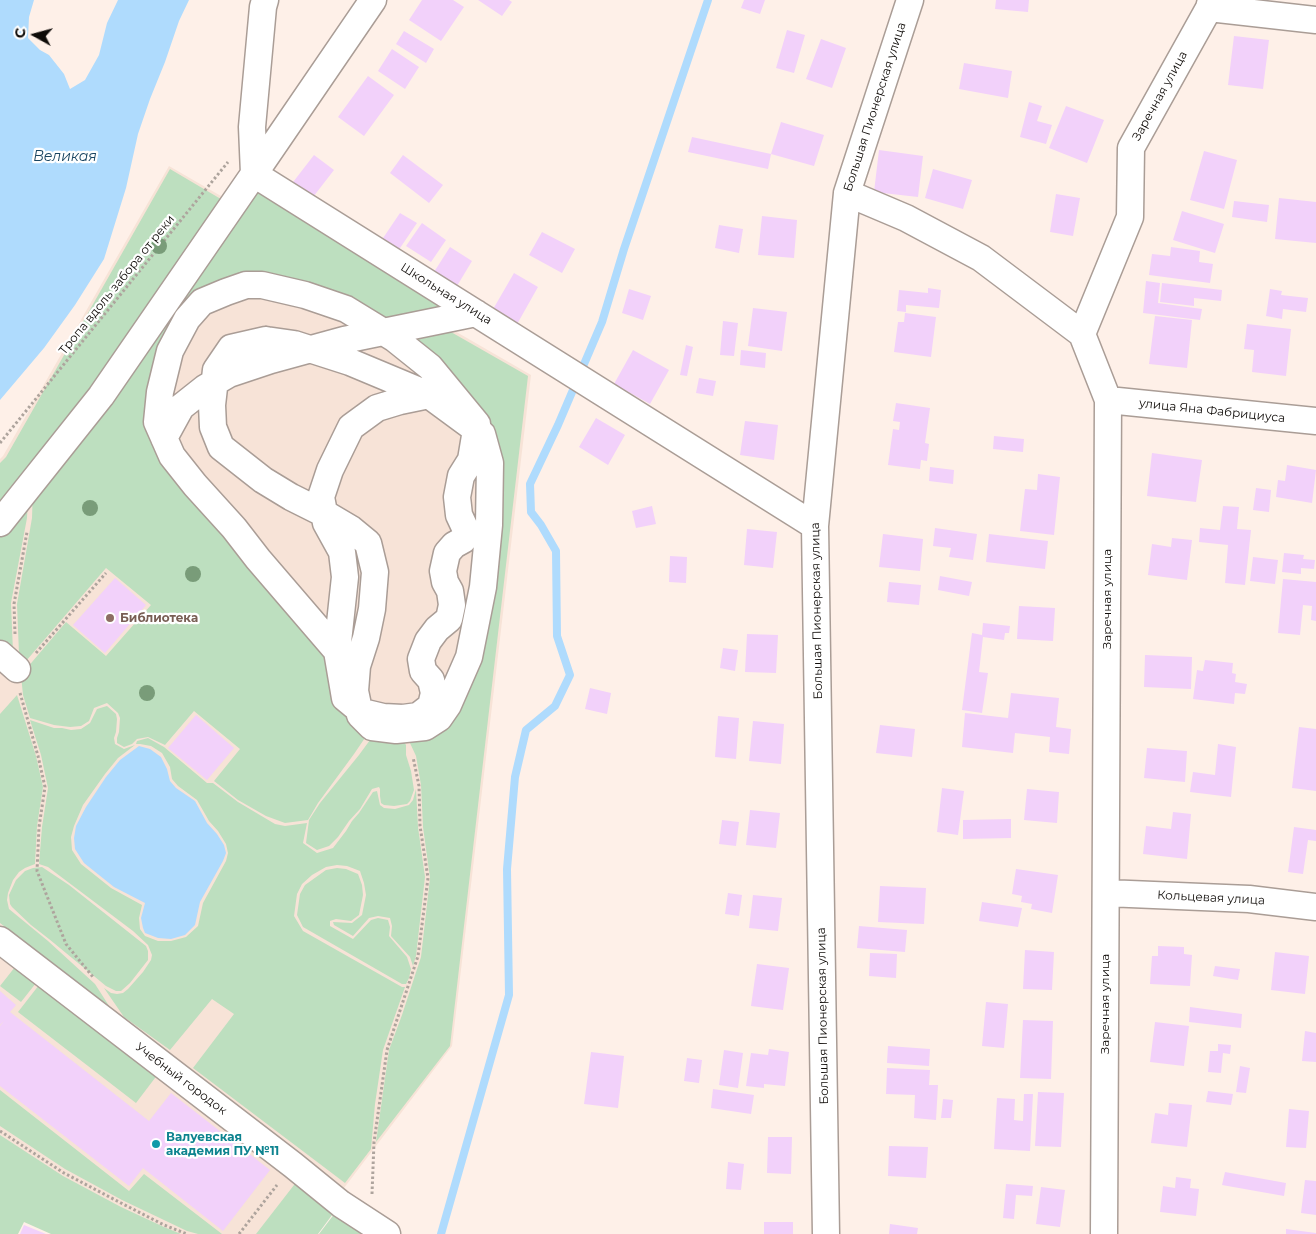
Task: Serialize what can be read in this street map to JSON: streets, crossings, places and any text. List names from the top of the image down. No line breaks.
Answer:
{"streets":{"street":["Заречная улица","Большая Пионерская улица","Школьная улица","улица Яна Фабрициуса","Кольцевая улица","Учебный городок"],"path":["Тропа вдоль забора от реки"]},"crossings":[["Заречная улица","улица Яна Фабрициуса"],["Заречная улица","Кольцевая улица"],["Большая Пионерская улица","Школьная улица"]],"water":["Великая"],"places":["Библиотека","Валуевская академия ПУ №11"],"north":"left"}
